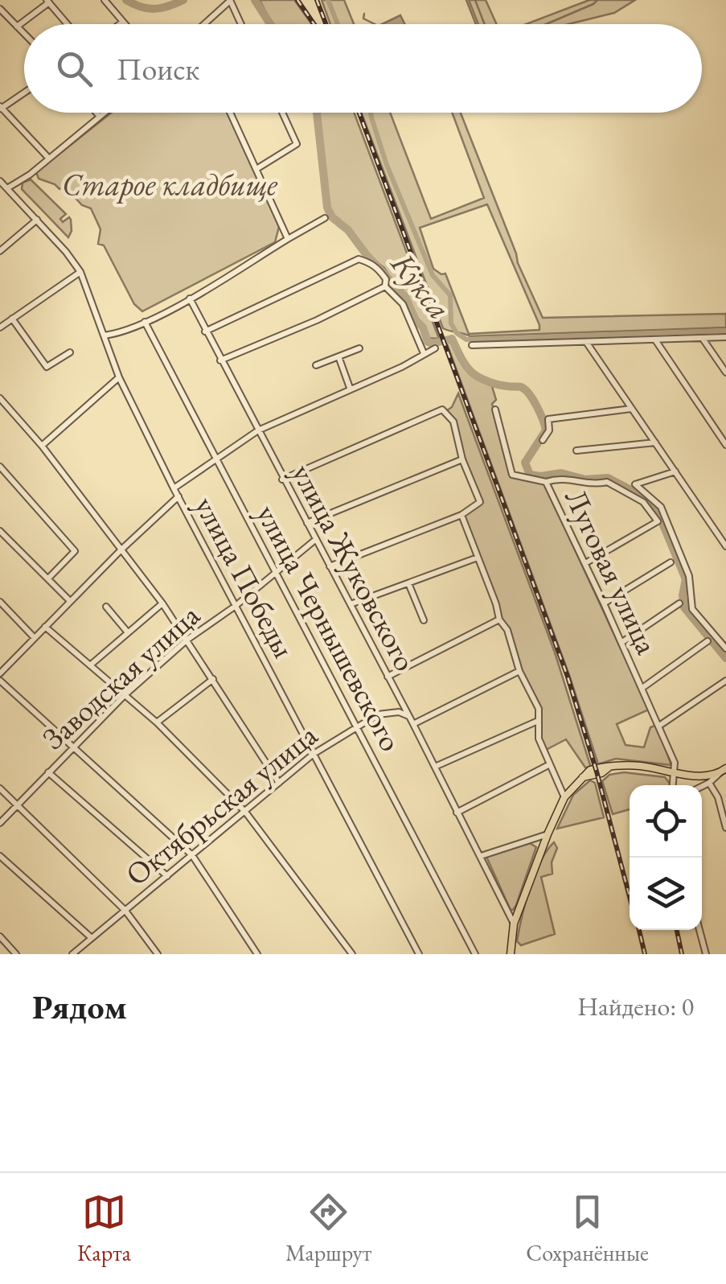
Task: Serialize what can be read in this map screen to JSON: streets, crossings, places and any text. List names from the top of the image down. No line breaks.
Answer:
{"streets":{"street":["улица Жуковского","Луговая улица","улица Победы","улица Чернышевского","Заводская улица","Октябрьская улица"]},"crossings":[["улица Жуковского","Заводская улица"],["улица Жуковского","Октябрьская улица"],["улица Победы","Заводская улица"],["улица Победы","Октябрьская улица"],["улица Чернышевского","Заводская улица"],["улица Чернышевского","Октябрьская улица"]],"water":["Кукса"],"parks":["Старое кладбище"],"page":{"search":"Поиск","heading":["Рядом","Найдено: 0"],"nav":["Карта","Маршрут","Сохранённые"]}}
